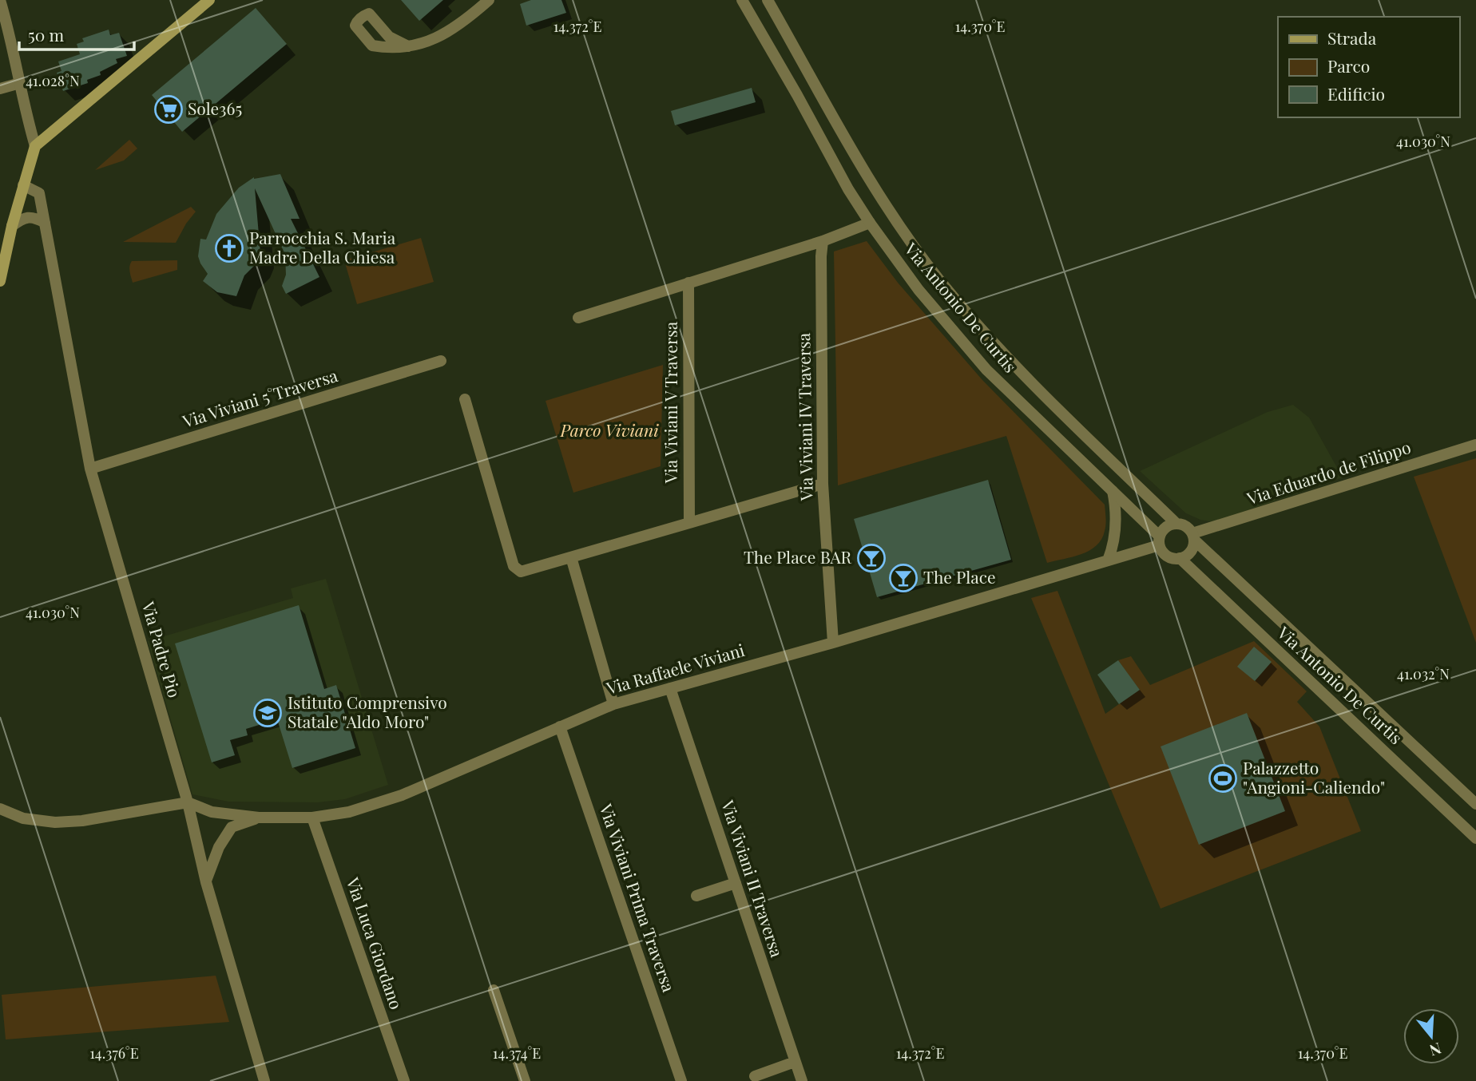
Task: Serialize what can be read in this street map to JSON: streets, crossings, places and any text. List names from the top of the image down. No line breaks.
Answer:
{"streets":{"street":["Via Antonio De Curtis","Via Viviani 5°Traversa","Via Viviani V Traversa","Via Viviani IV Traversa","Via Eduardo de Filippo","Via Padre Pio","Via Raffaele Viviani","Via Viviani II Traversa","Via Viviani Prima Traversa","Via Luca Giordano"]},"crossings":[["Via Antonio De Curtis","Via Eduardo de Filippo"],["Via Antonio De Curtis","Via Raffaele Viviani"],["Via Viviani 5°Traversa","Via Padre Pio"],["Via Viviani IV Traversa","Via Raffaele Viviani"],["Via Eduardo de Filippo","Via Raffaele Viviani"],["Via Padre Pio","Via Raffaele Viviani"],["Via Raffaele Viviani","Via Viviani II Traversa"],["Via Raffaele Viviani","Via Viviani Prima Traversa"],["Via Raffaele Viviani","Via Luca Giordano"]],"parks":["Parco Viviani"],"places":{"supermarket":["Sole365"],"church":["Parrocchia S. Maria Madre Della Chiesa"],"bar":["The Place BAR","The Place"],"school or university":["Istituto Comprensivo Statale \"Aldo Moro\""],"sports":["Palazzetto \"Angioni-Caliendo\""]},"legend":["Strada","Parco","Edificio"],"scale_bar":"50 m","north":"bottom","coordinates":["14.372°E","14.370°E","41.028°N","41.030°N","41.032°N","14.376°E","14.374°E"]}
